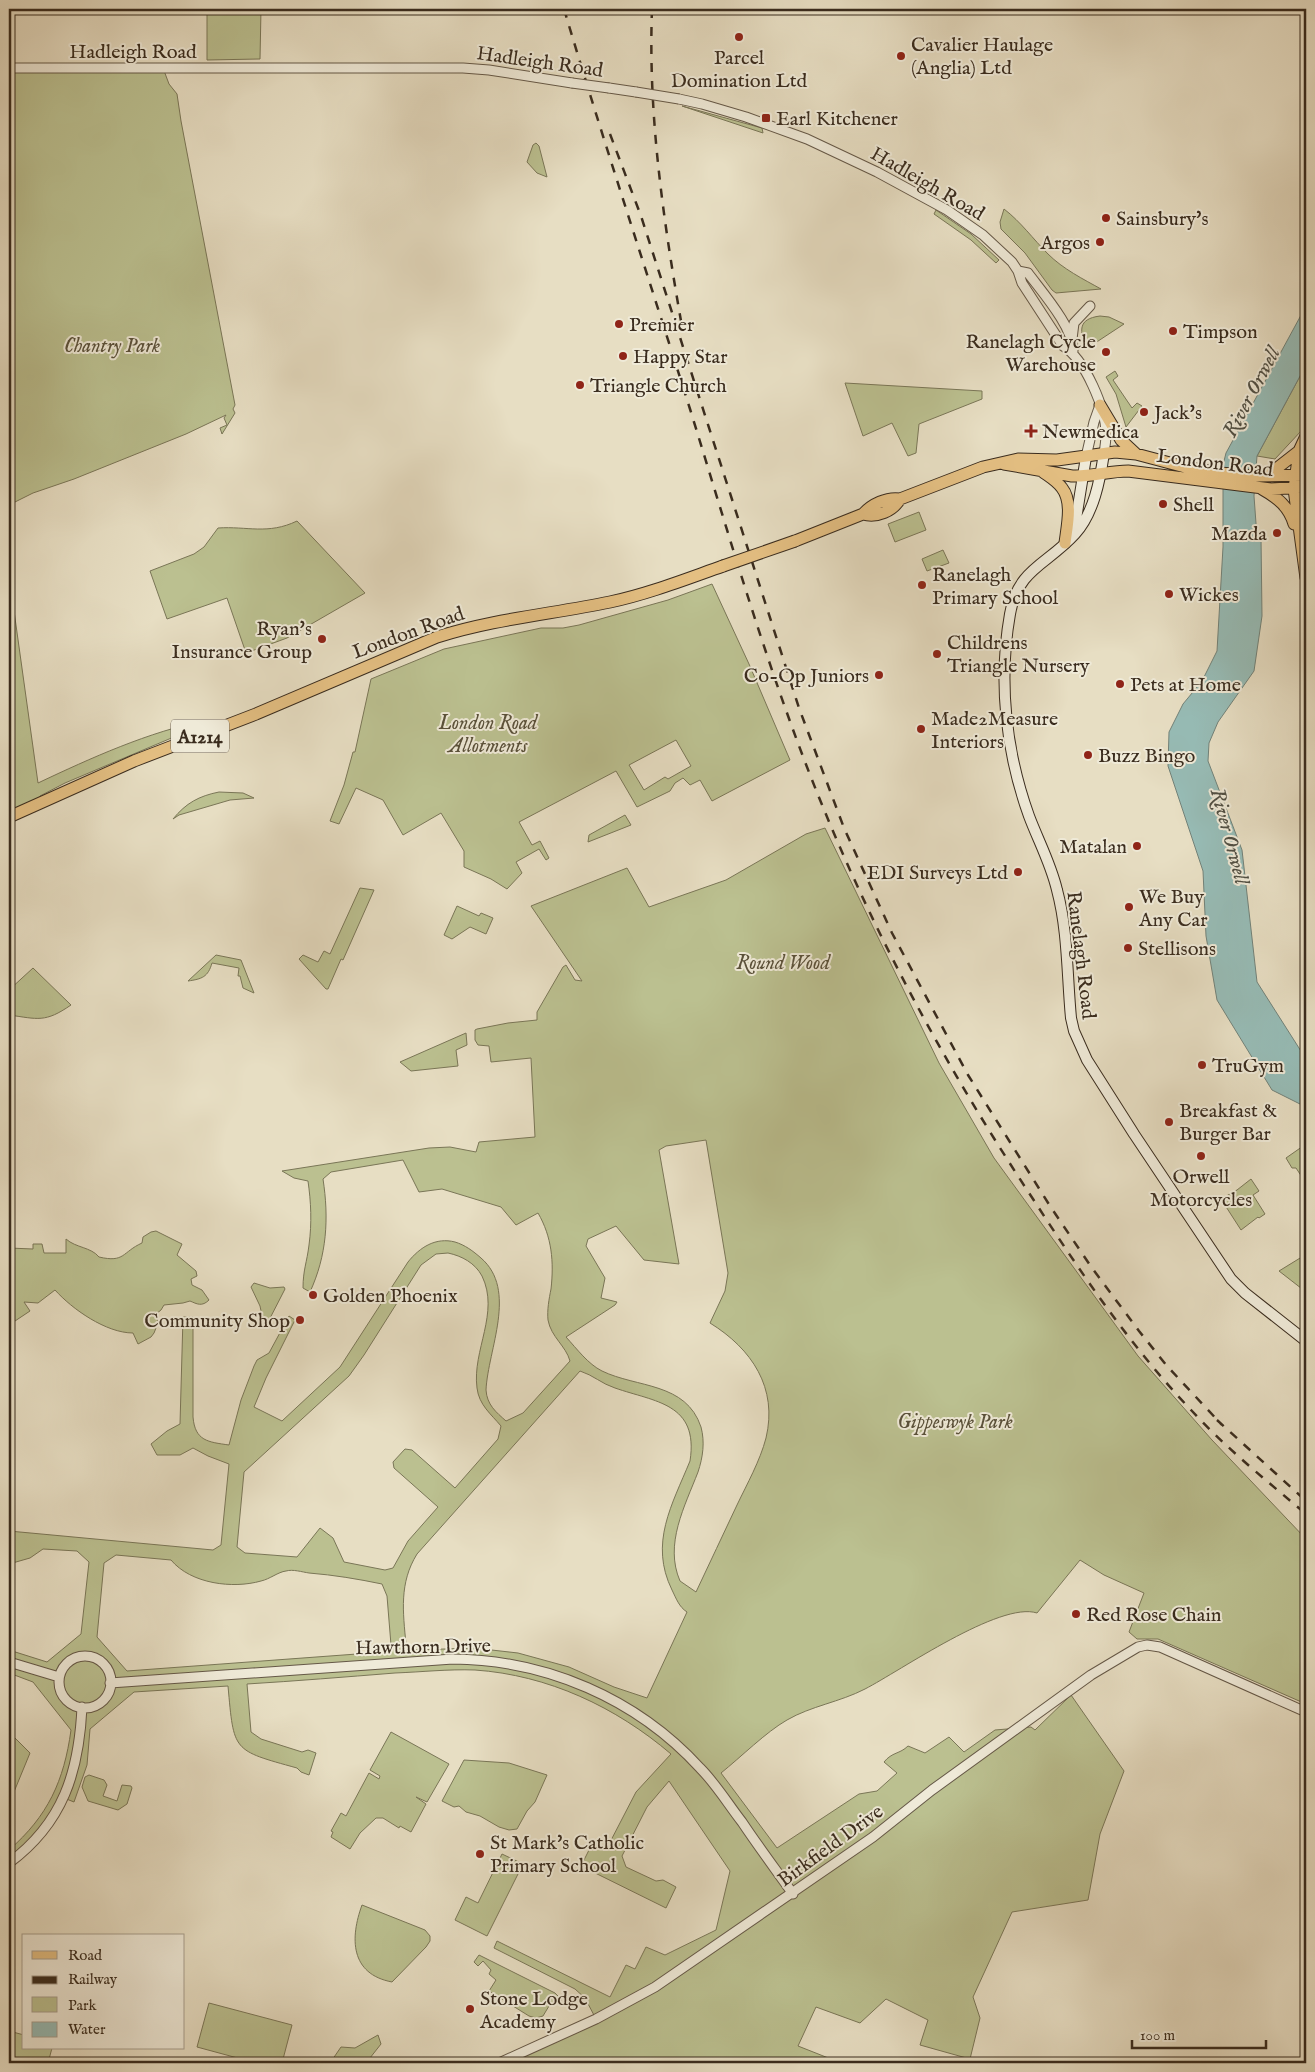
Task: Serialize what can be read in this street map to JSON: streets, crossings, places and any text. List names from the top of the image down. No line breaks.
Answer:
{"streets":{"main road":["Hadleigh Road","London Road","A1214","Ranelagh Road"],"street":["Hawthorn Drive","Birkfield Drive"]},"crossings":[["Hadleigh Road","London Road"],["Hadleigh Road","Ranelagh Road"],["London Road","Ranelagh Road"],["Hawthorn Drive","Birkfield Drive"]],"water":["River Orwell"],"parks":["Chantry Park","London Road Allotments","Round Wood","Gippeswyk Park"],"places":{"other":["Parcel Domination Ltd","Cavalier Haulage (Anglia) Ltd","Sainsbury's","Argos","Premier","Timpson","Ranelagh Cycle Warehouse","Happy Star","Triangle Church","Jack's","Shell","Mazda","Ranelagh Primary School","Wickes","Ryan's Insurance Group","Childrens Triangle Nursery","Co-Op Juniors","Pets at Home","Made2Measure Interiors","Buzz Bingo","Matalan","EDI Surveys Ltd","We Buy Any Car","Stellisons","TruGym","Breakfast & Burger Bar","Orwell Motorcycles","Golden Phoenix","Community Shop","Red Rose Chain","St Mark's Catholic Primary School","Stone Lodge Academy"],"transit":["Earl Kitchener"],"health":["Newmedica"]},"legend":["Road","Railway","Park","Water"],"scale_bar":"100 m"}
